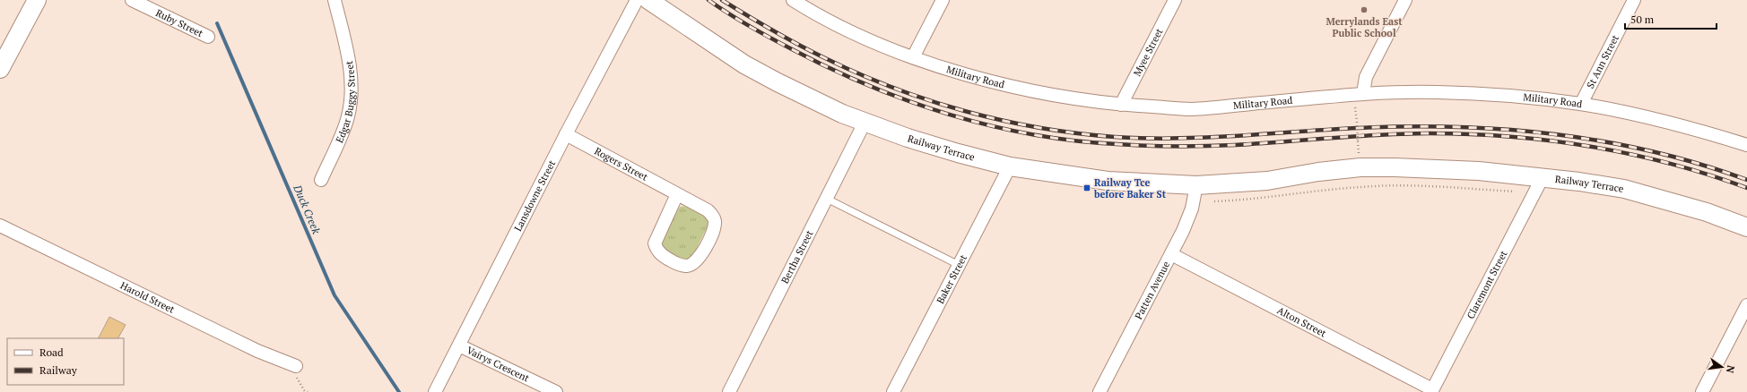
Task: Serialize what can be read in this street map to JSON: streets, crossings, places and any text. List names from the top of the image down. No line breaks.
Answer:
{"streets":{"main road":["Railway Terrace"],"street":["Ruby Street","Myee Street","St Ann Street","Military Road","Edgar Buggy Street","Rogers Street","Lansdowne Street","Bertha Street","Baker Street","Claremont Street","Patten Avenue","Harold Street","Alton Street","Vairys Crescent"]},"crossings":[["Myee Street","Military Road"],["St Ann Street","Military Road"],["Railway Terrace","Bertha Street"],["Railway Terrace","Baker Street"],["Railway Terrace","Claremont Street"],["Railway Terrace","Patten Avenue"],["Rogers Street","Lansdowne Street"],["Lansdowne Street","Vairys Crescent"],["Claremont Street","Alton Street"],["Patten Avenue","Alton Street"]],"water":["Duck Creek"],"places":{"other":["Merrylands East Public School"],"transit":["Railway Tce before Baker St"]},"legend":["Road","Railway"],"scale_bar":"50 m","north":"right"}
